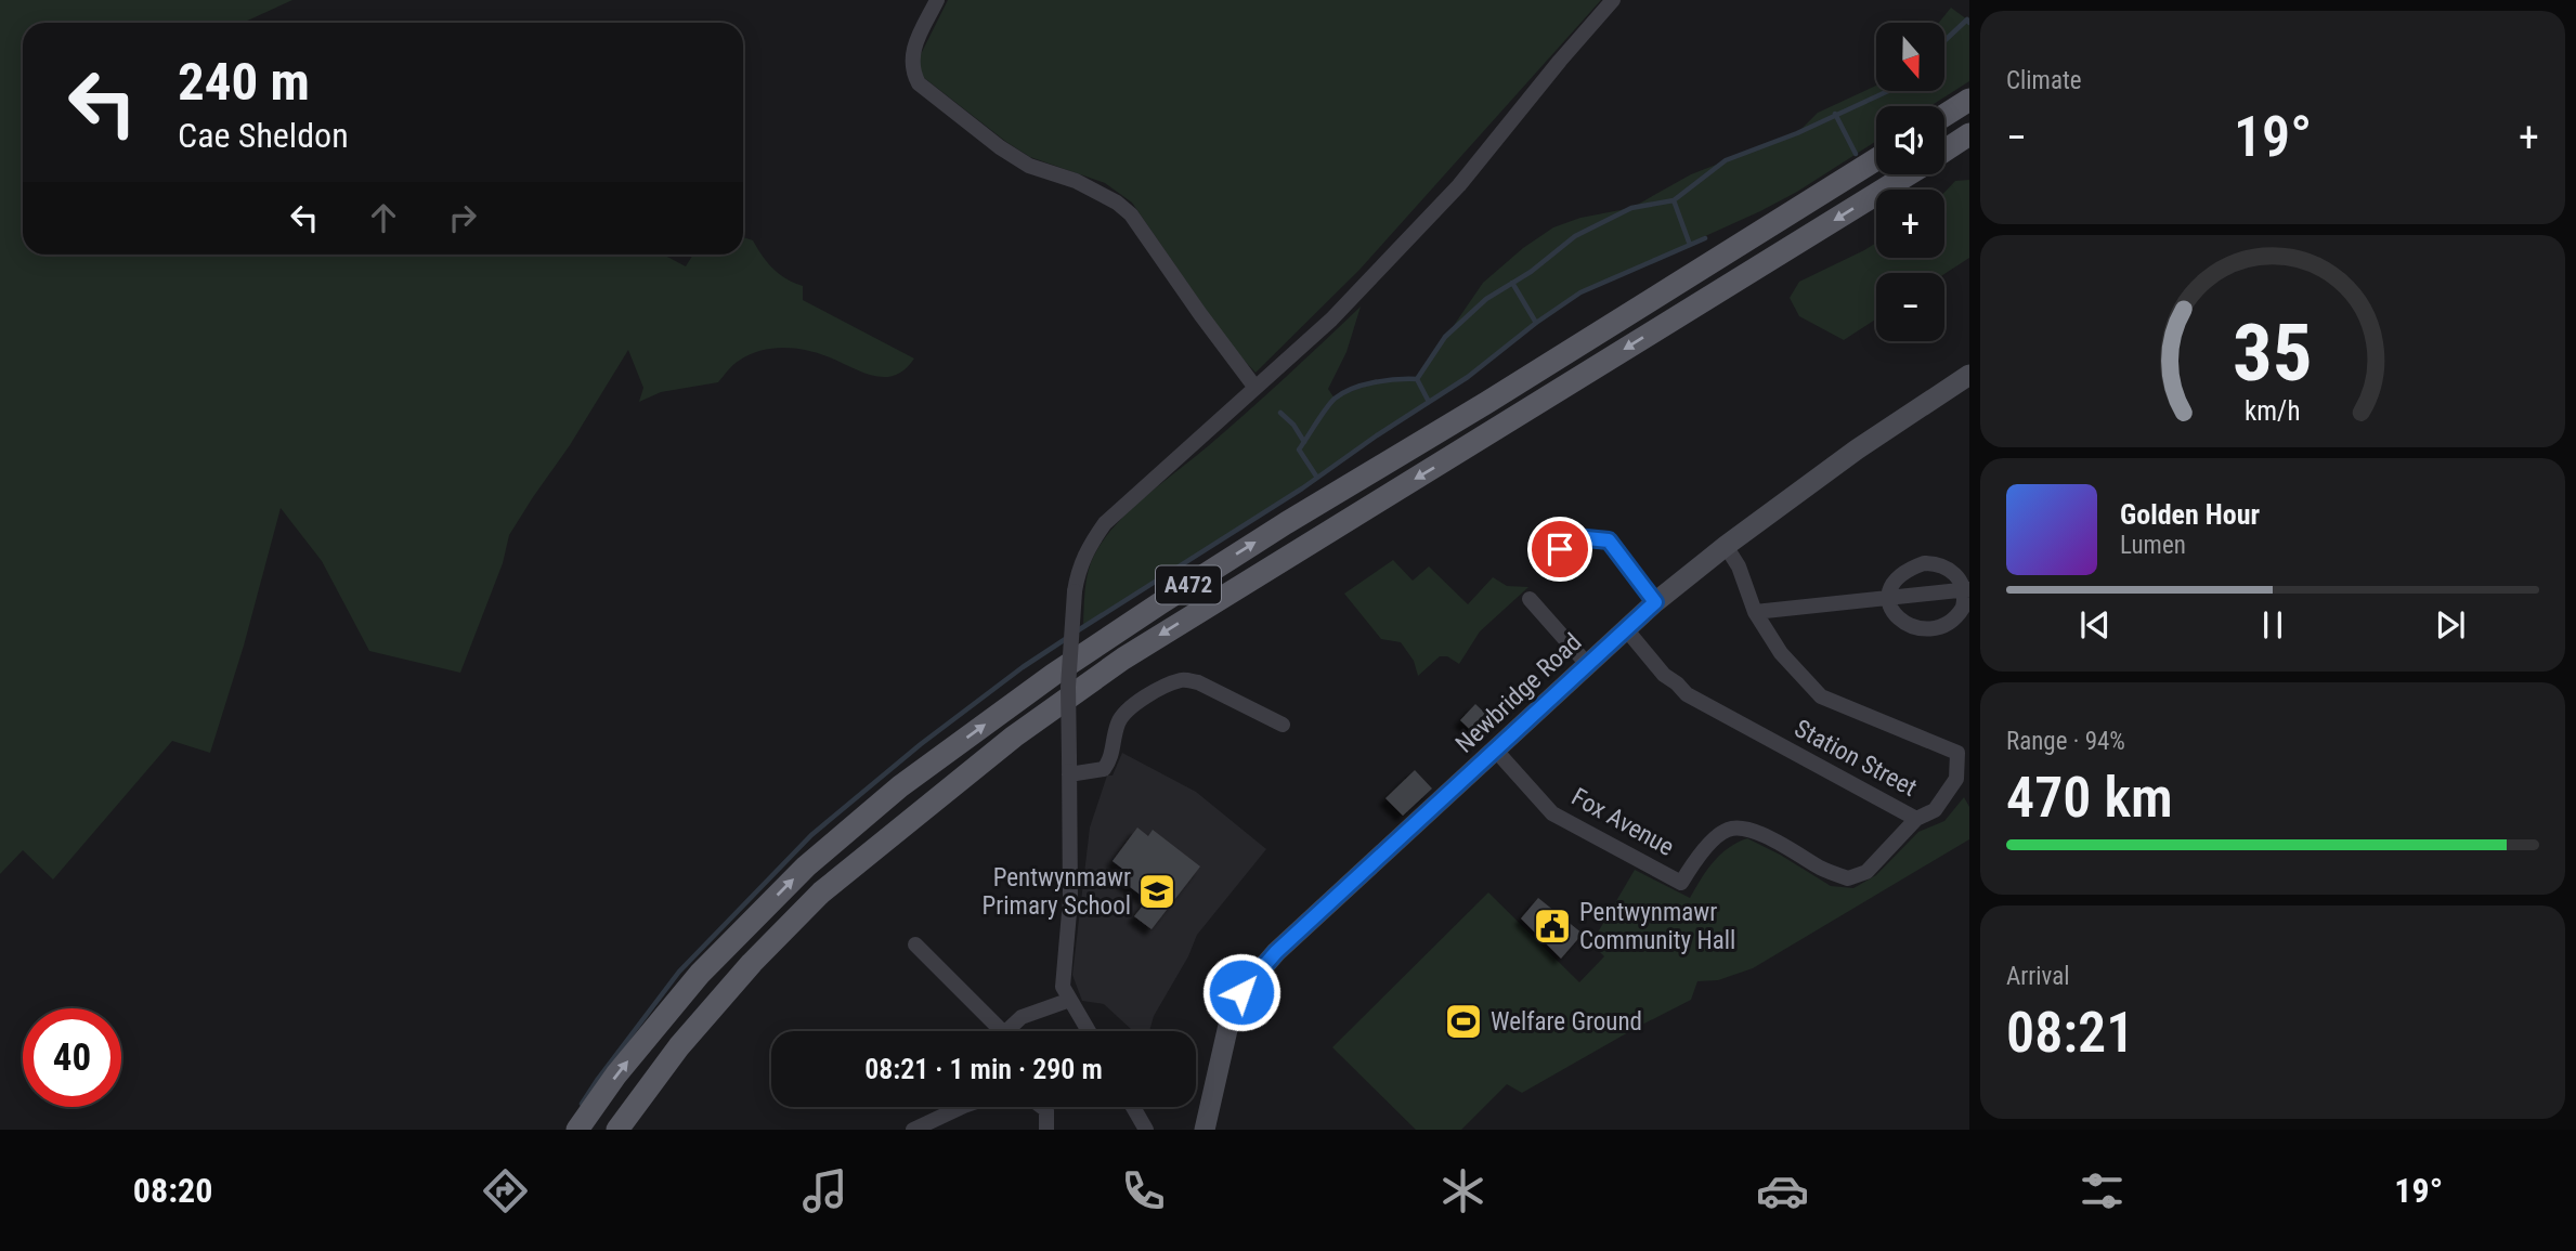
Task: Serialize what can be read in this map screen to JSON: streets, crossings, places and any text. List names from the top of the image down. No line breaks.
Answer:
{"streets":{"main road":["A472"],"street":["Newbridge Road","Station Street","Fox Avenue"]},"crossings":[["Newbridge Road","Station Street"],["Newbridge Road","Fox Avenue"],["Station Street","Fox Avenue"]],"places":{"school or university":["Pentwynmawr Primary School"],"public building":["Pentwynmawr Community Hall"],"sports":["Welfare Ground"]},"north":"bottom","page":{"tile":["Climate",["Range · 94%","470 km"],["Arrival","08:21"]],"map_buttons":["+","−"],"turn":["240 m","Cae Sheldon"],"heat":["−","19°","+"],"song":["Golden Hour","Lumen"],"limit":"40","trip":"08:21 · 1 min · 290 m","tabs":["08:20","19°"],"gauge":["35","km/h"]}}
